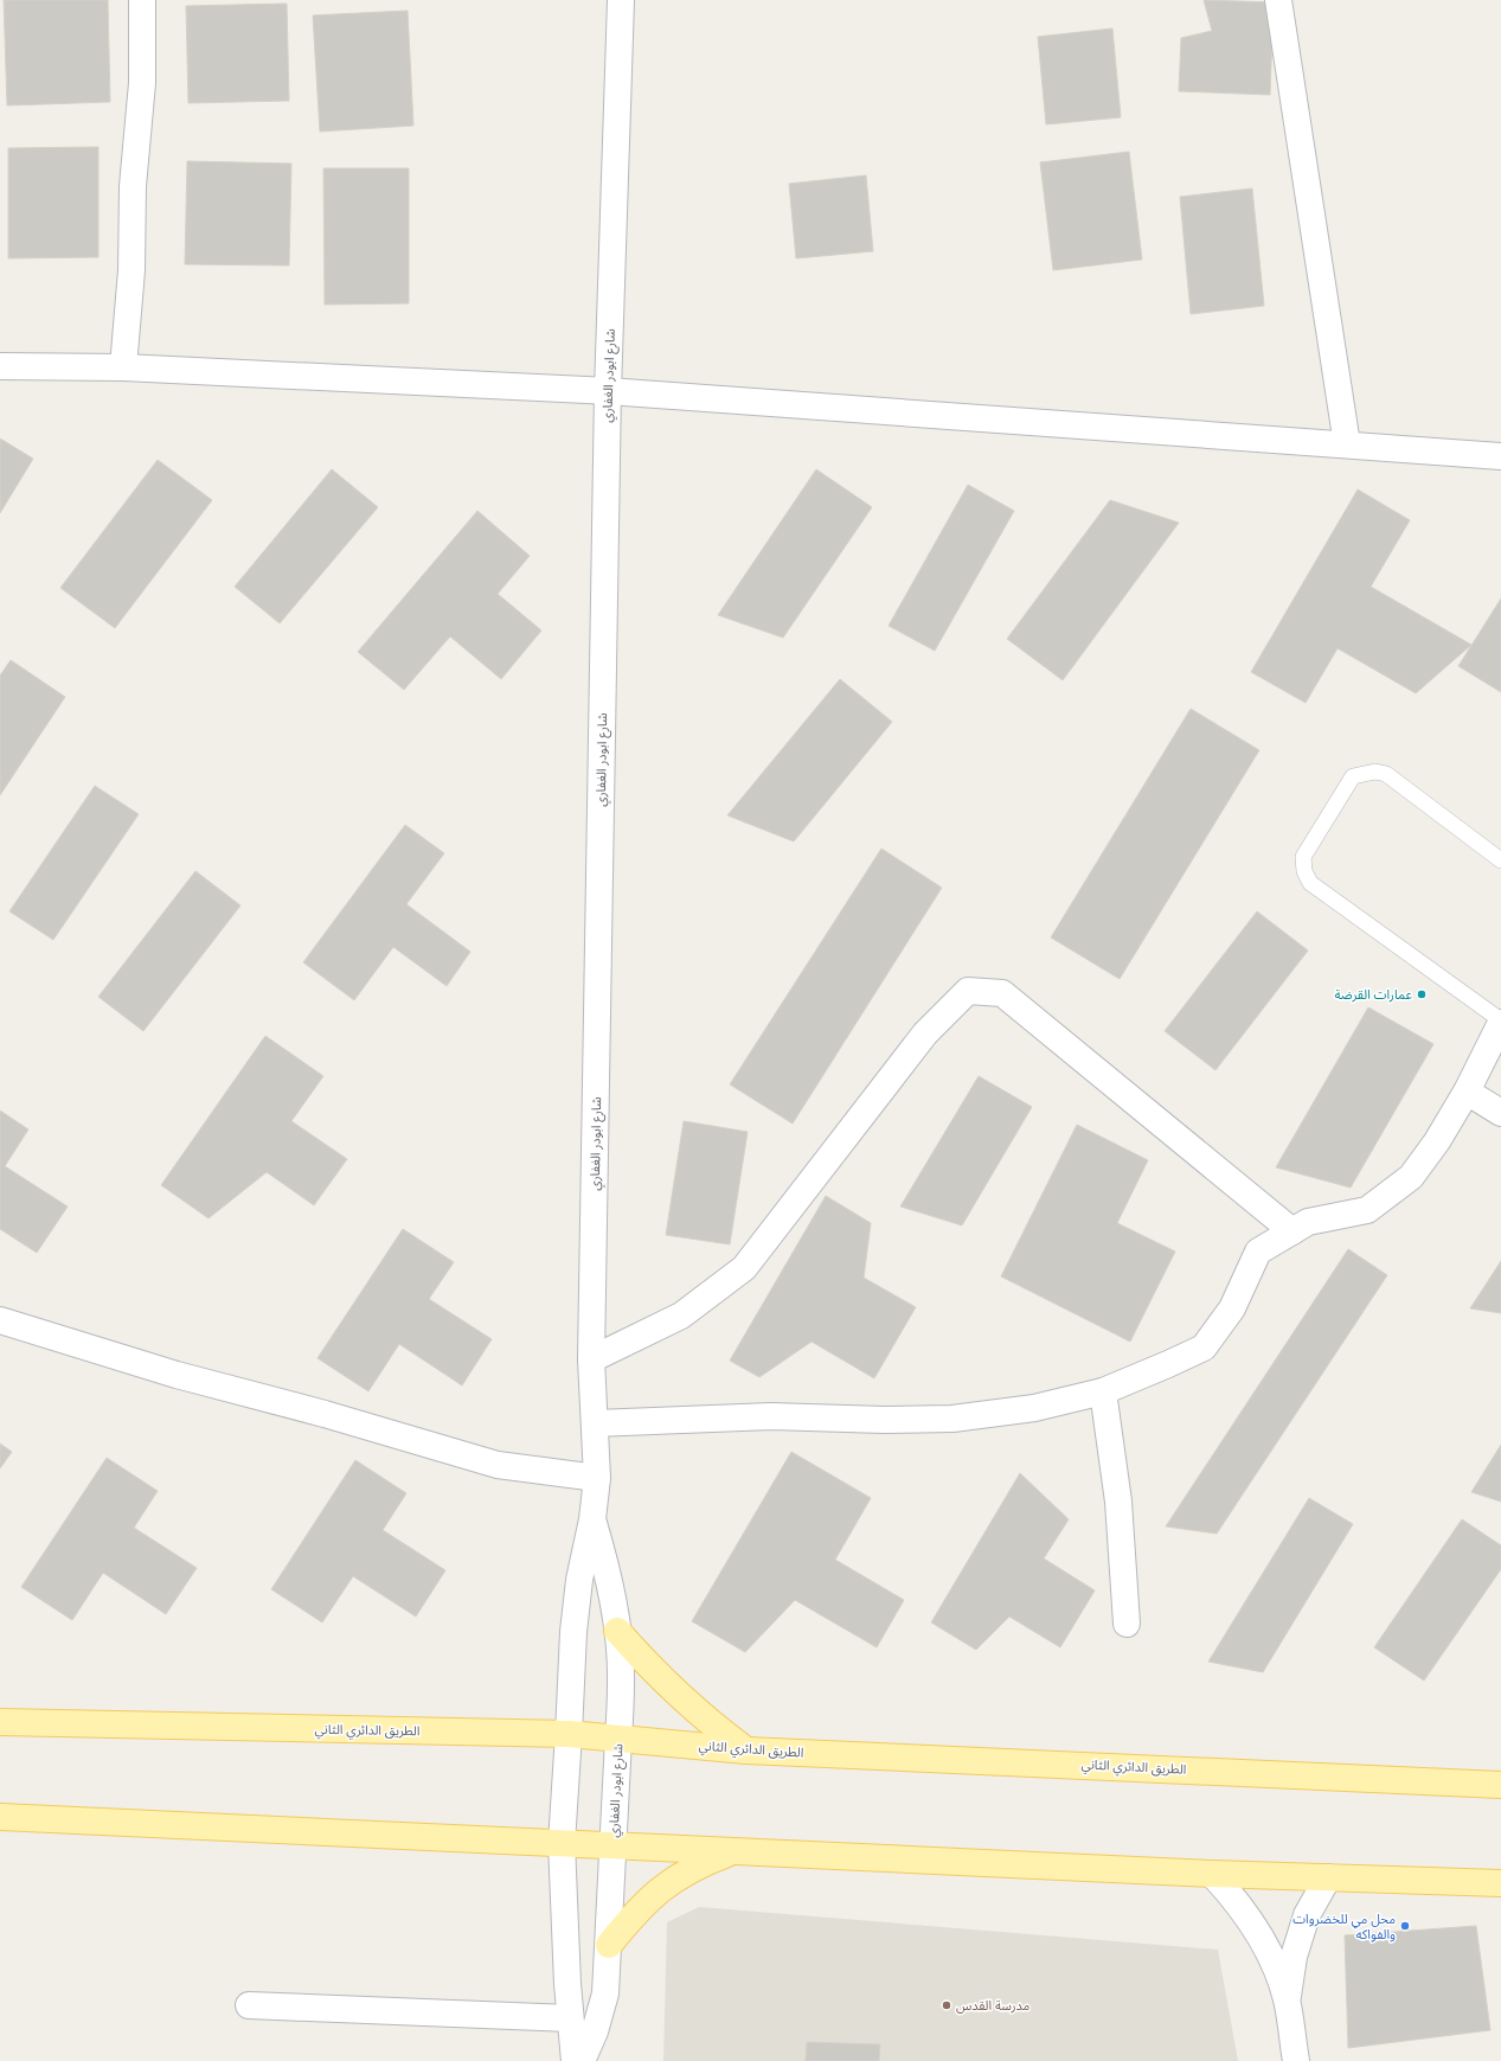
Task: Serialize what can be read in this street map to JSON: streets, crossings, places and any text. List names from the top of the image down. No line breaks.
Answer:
{"streets":{"main road":["الطريق الدائري الثاني"],"street":["شارع ابودر الغفاري"]},"crossings":[["شارع ابودر الغفاري","الطريق الدائري الثاني"]],"places":["عمارات القرضة","محل مي للخضروات والفواكه","مدرسة القدس"]}
